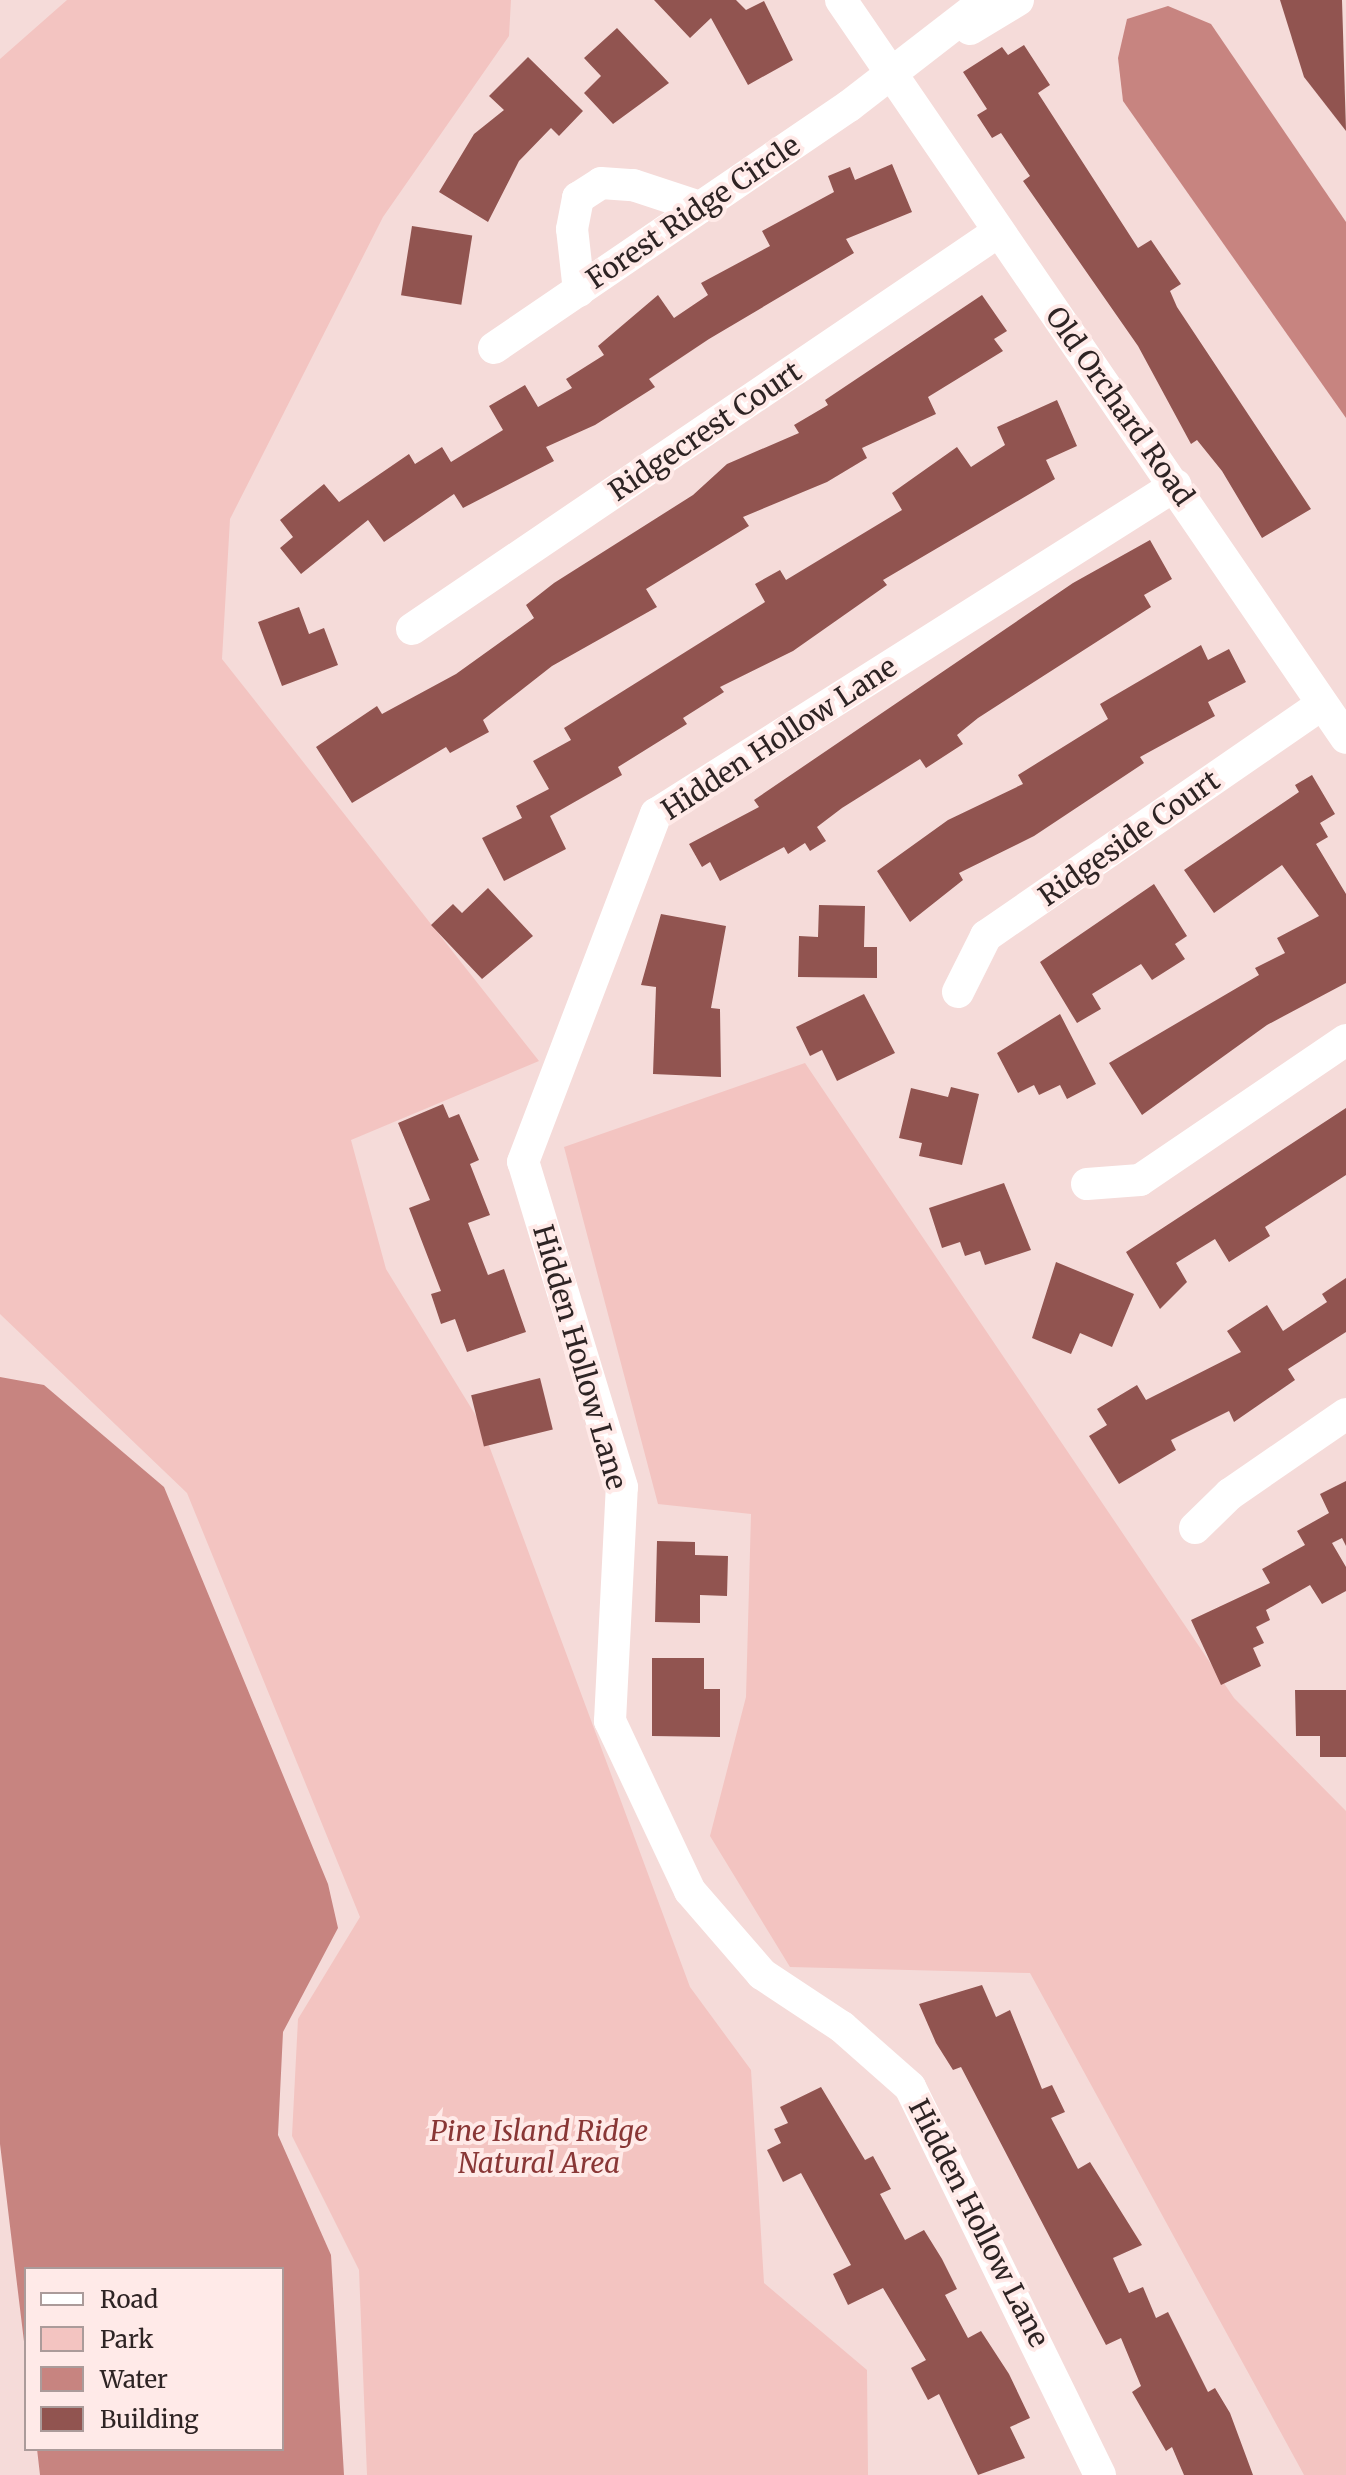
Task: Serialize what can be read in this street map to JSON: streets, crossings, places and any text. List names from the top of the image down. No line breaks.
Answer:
{"streets":{"street":["Forest Ridge Circle","Old Orchard Road","Ridgecrest Court","Hidden Hollow Lane","Ridgeside Court"]},"crossings":[["Forest Ridge Circle","Old Orchard Road"],["Old Orchard Road","Ridgecrest Court"],["Old Orchard Road","Hidden Hollow Lane"],["Old Orchard Road","Ridgeside Court"]],"parks":["Pine Island Ridge Natural Area"],"legend":["Road","Park","Water","Building"]}
